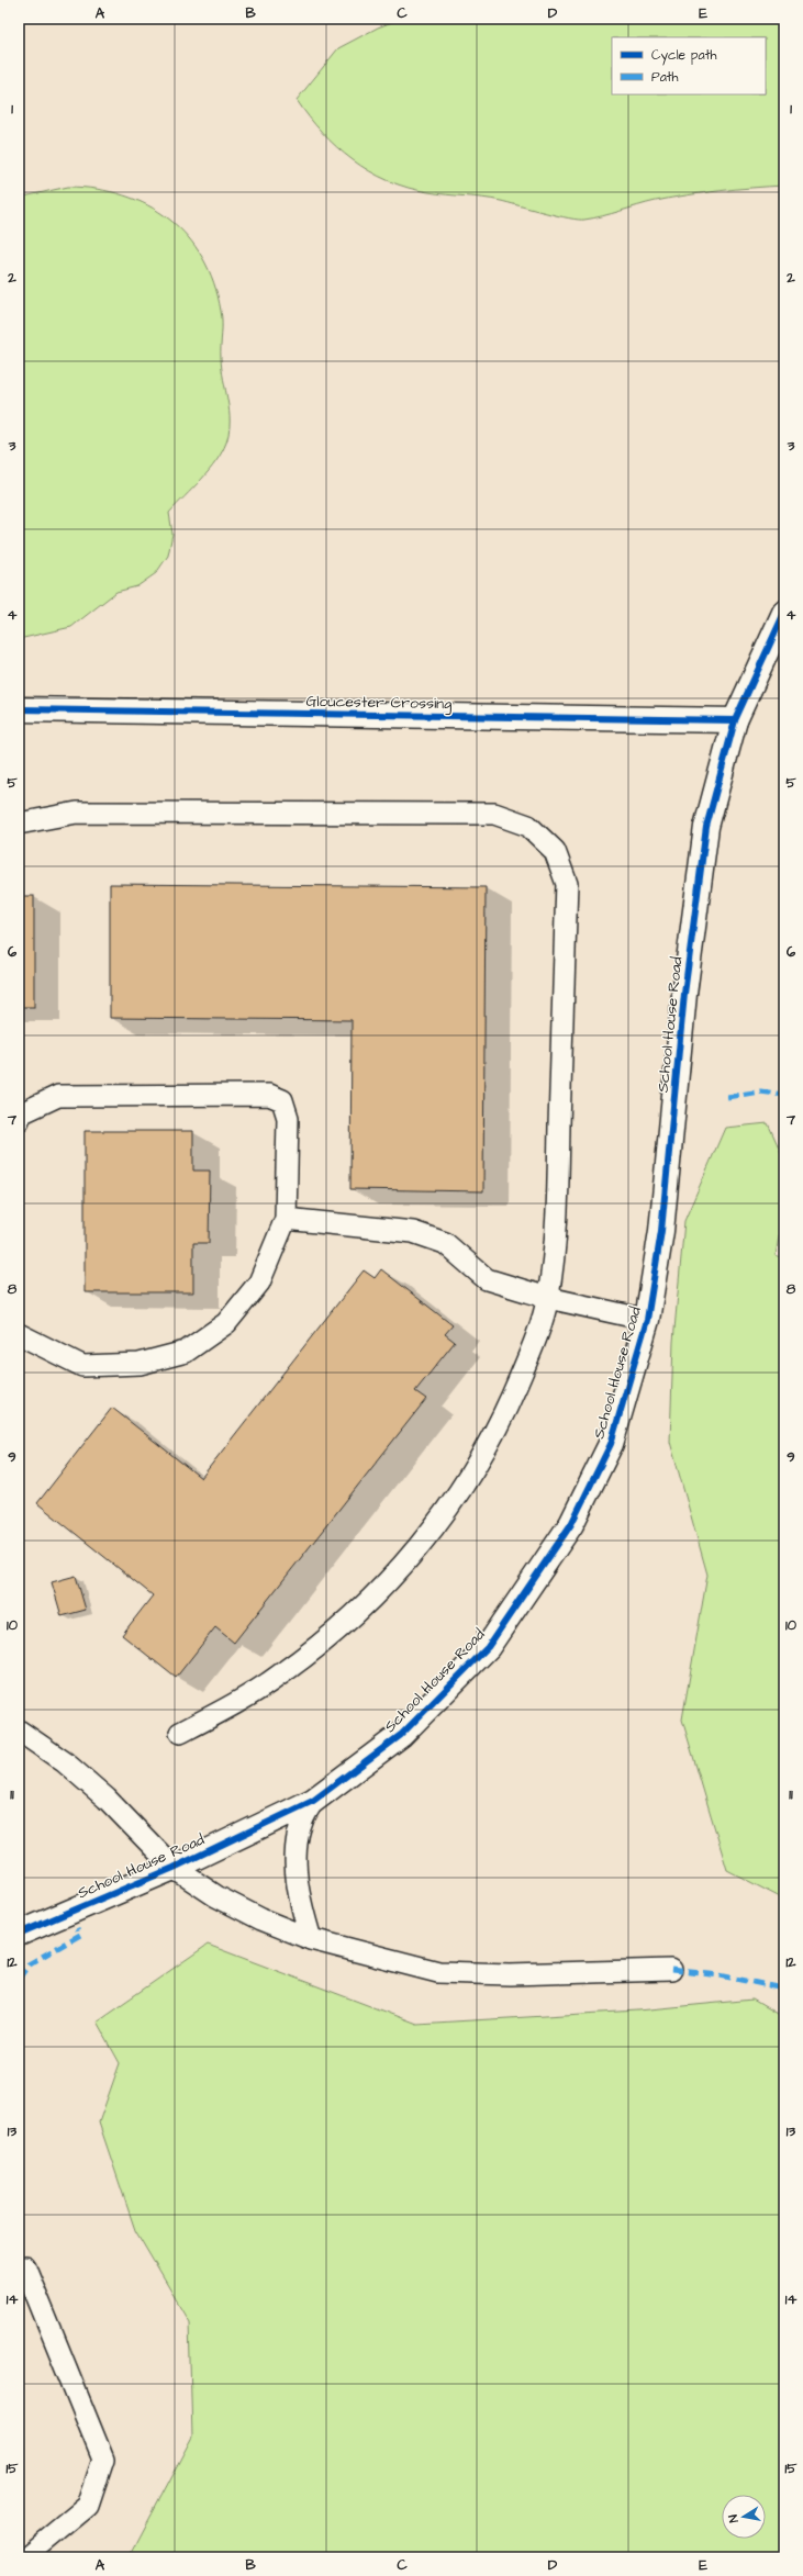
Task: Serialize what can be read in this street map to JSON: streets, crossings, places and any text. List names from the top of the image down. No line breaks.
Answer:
{"streets":{"street":["Gloucester Crossing","School House Road"]},"crossings":[["Gloucester Crossing","School House Road"]],"legend":["Cycle path","Path"],"north":"left","grid":{"columns":["A","B","C","D","E"],"rows":["1","2","3","4","5","6","7","8","9","10","11","12","13","14","15"]}}
